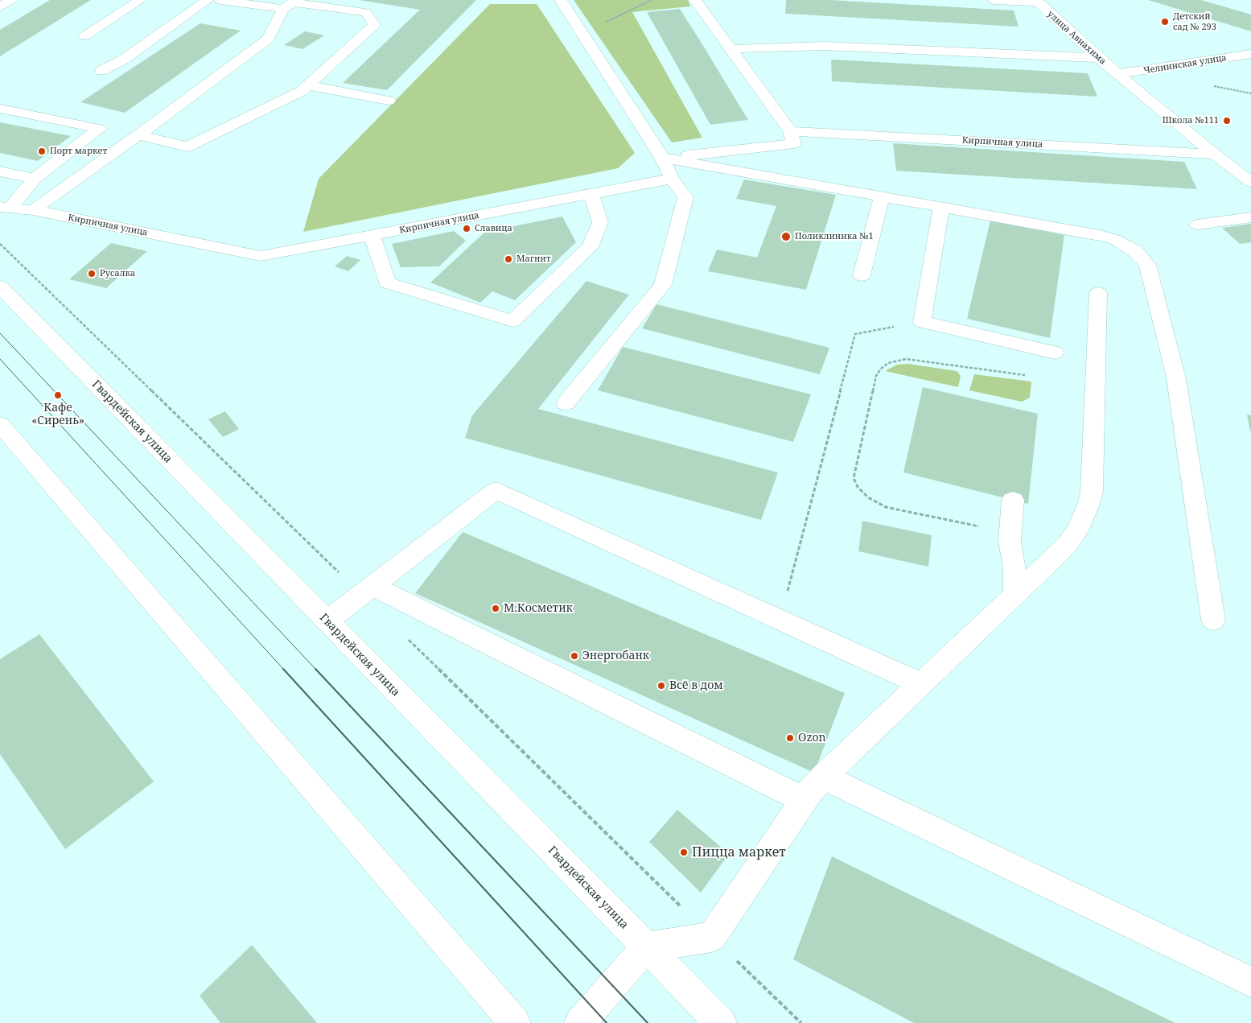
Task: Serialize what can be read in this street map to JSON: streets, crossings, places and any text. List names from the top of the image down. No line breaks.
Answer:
{"streets":{"street":["улица Авиахима","Челнинская улица","Кирпичная улица","Гвардейская улица"]},"crossings":[["улица Авиахима","Челнинская улица"]],"places":["Детский сад № 293","Школа №111","Порт маркет","Славица","Поликлиника №1","Магнит","Русалка","Кафе «Сирень»","М.Косметик","Энергобанк","Всё в дом","Ozon","Пицца маркет"]}
